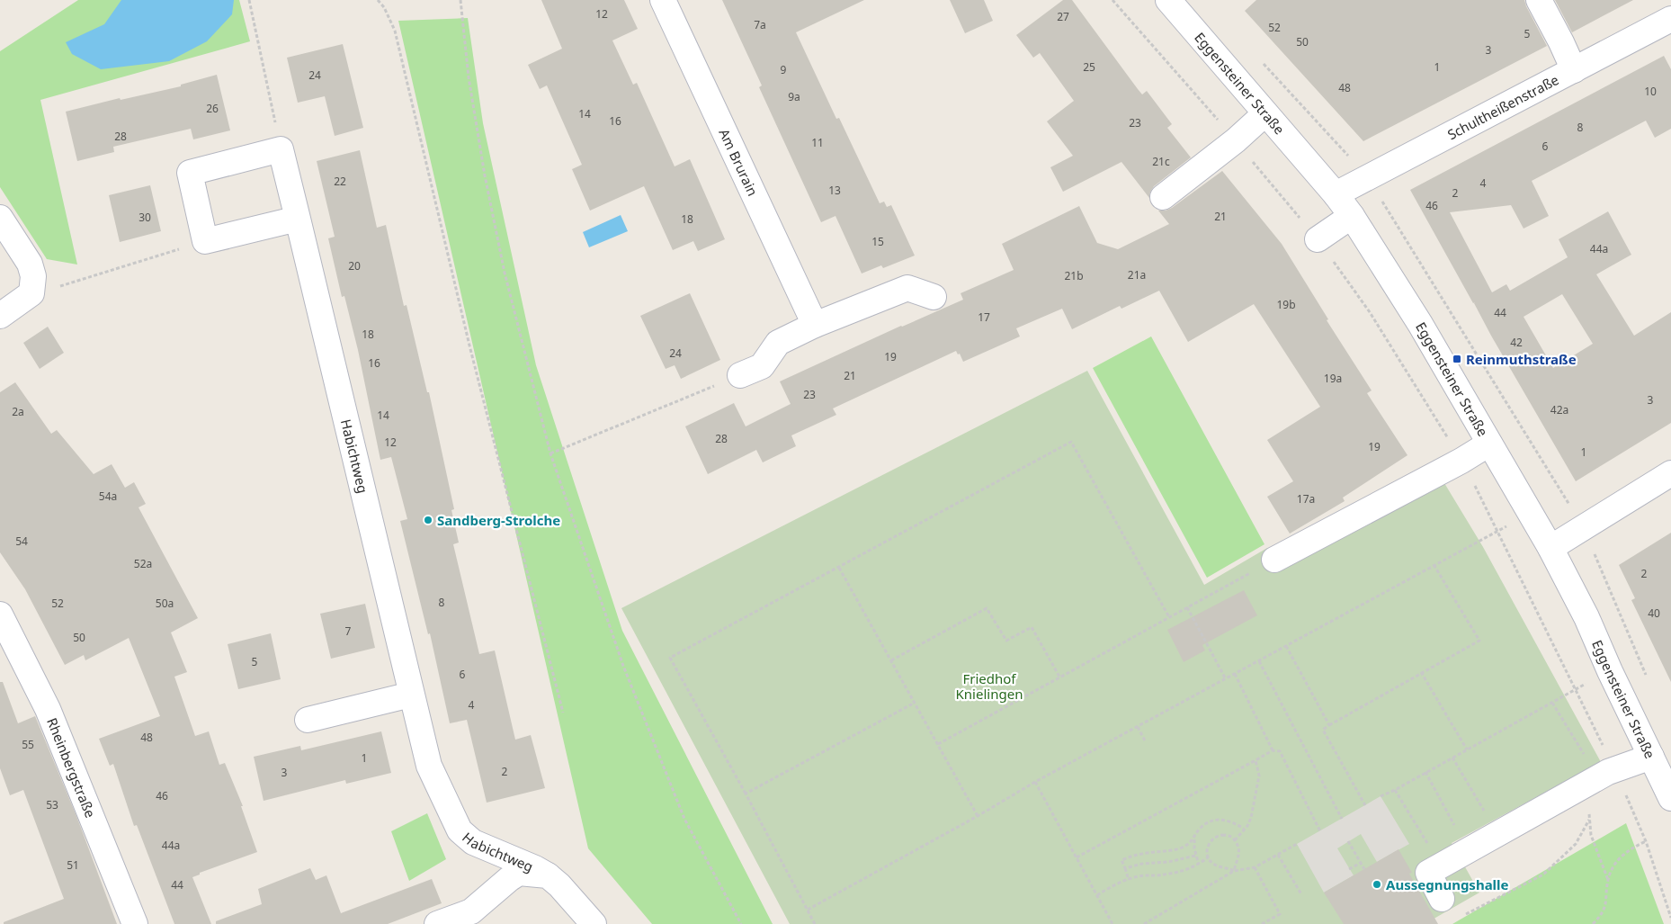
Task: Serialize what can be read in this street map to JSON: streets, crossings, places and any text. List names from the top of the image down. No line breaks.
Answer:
{"streets":{"street":["Eggensteiner Straße","Schultheißenstraße","Am Brurain","Habichtweg","Rheinbergstraße"]},"crossings":[["Eggensteiner Straße","Schultheißenstraße"]],"parks":["Friedhof Knielingen"],"places":{"transit":["Reinmuthstraße"],"other":["Sandberg-Strolche","Aussegnungshalle"]},"house_numbers":["12","27","7a","52","5","50","3","25","1","9","24","48","10","9a","26","14","16","23","8","28","11","6","21c","22","4","13","2","46","21","30","18","15","44a","20","21a","21b","19b","44","17","18","42","24","19","16","21","19a","23","3","42a","2a","14","28","12","19","1","54a","17a","54","52a","2","8","52","50a","40","7","50","5","6","4","48","55","1","2","3","46","53","44a","51","44"]}
